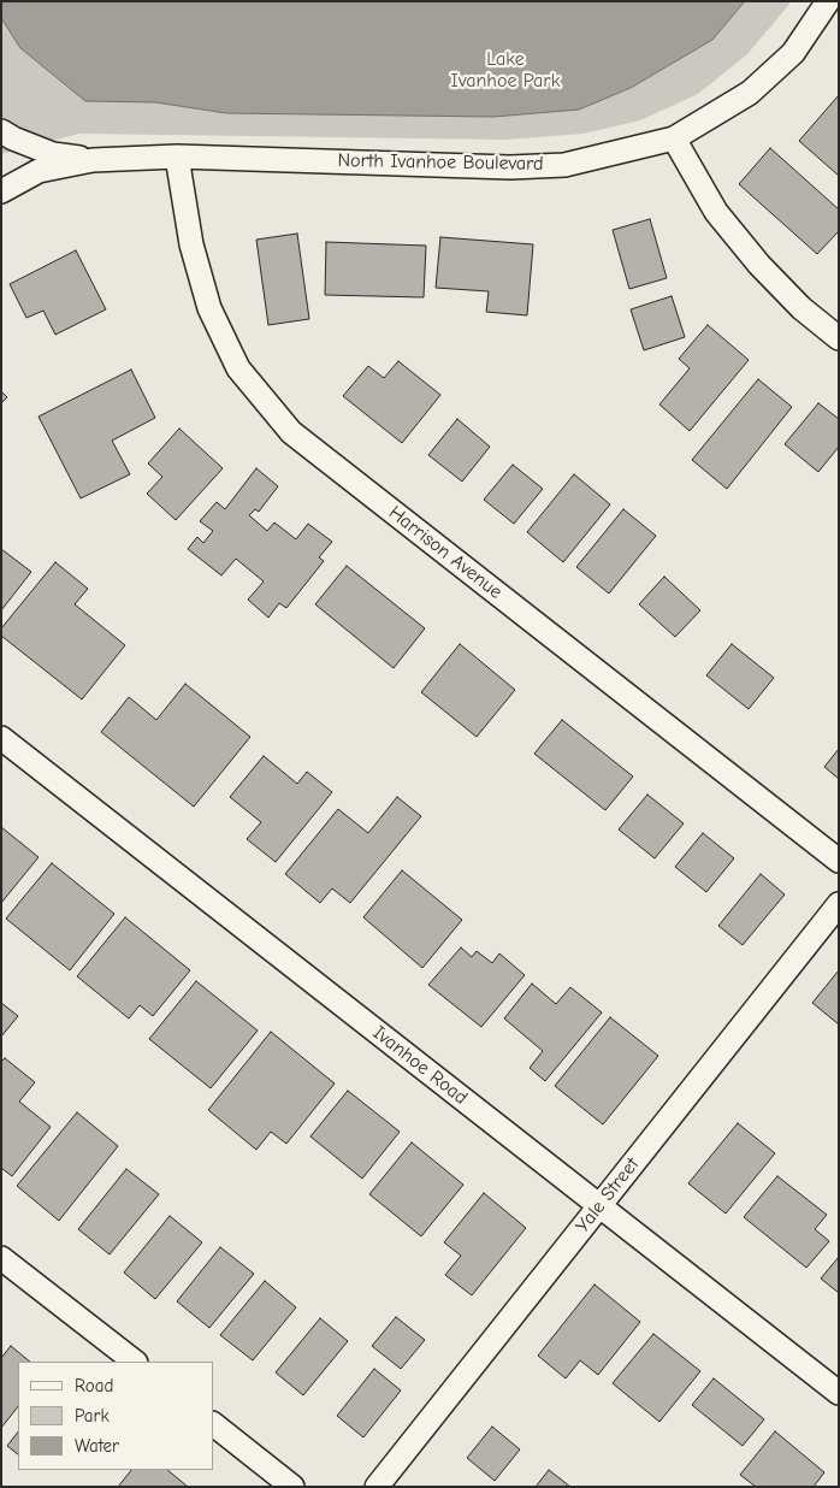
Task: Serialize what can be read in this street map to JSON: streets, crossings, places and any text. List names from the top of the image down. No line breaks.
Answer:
{"streets":{"street":["North Ivanhoe Boulevard","Harrison Avenue","Ivanhoe Road","Yale Street"]},"crossings":[["North Ivanhoe Boulevard","Harrison Avenue"],["Ivanhoe Road","Yale Street"]],"parks":["Lake Ivanhoe Park"],"legend":["Road","Park","Water"]}
